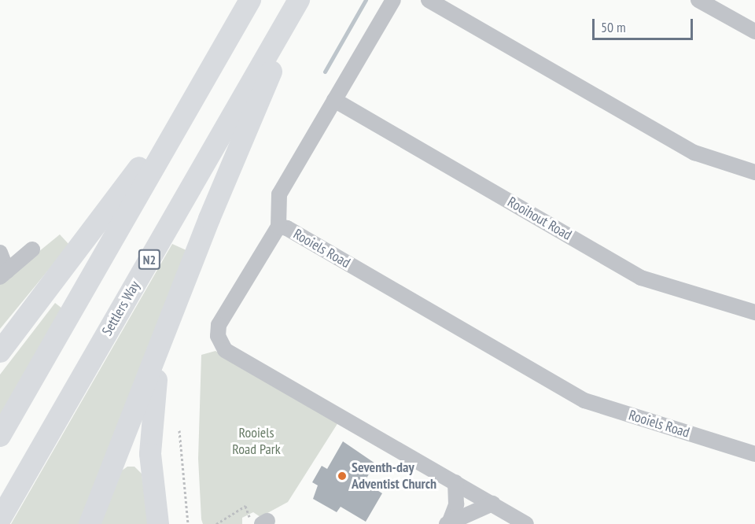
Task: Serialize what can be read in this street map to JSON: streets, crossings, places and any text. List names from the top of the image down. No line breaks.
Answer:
{"streets":{"highway":["N2","Settlers Way"],"street":["Rooihout Road","Rooiels Road"]},"parks":["Rooiels Road Park"],"places":["Seventh-day Adventist Church"],"scale_bar":"50 m"}
